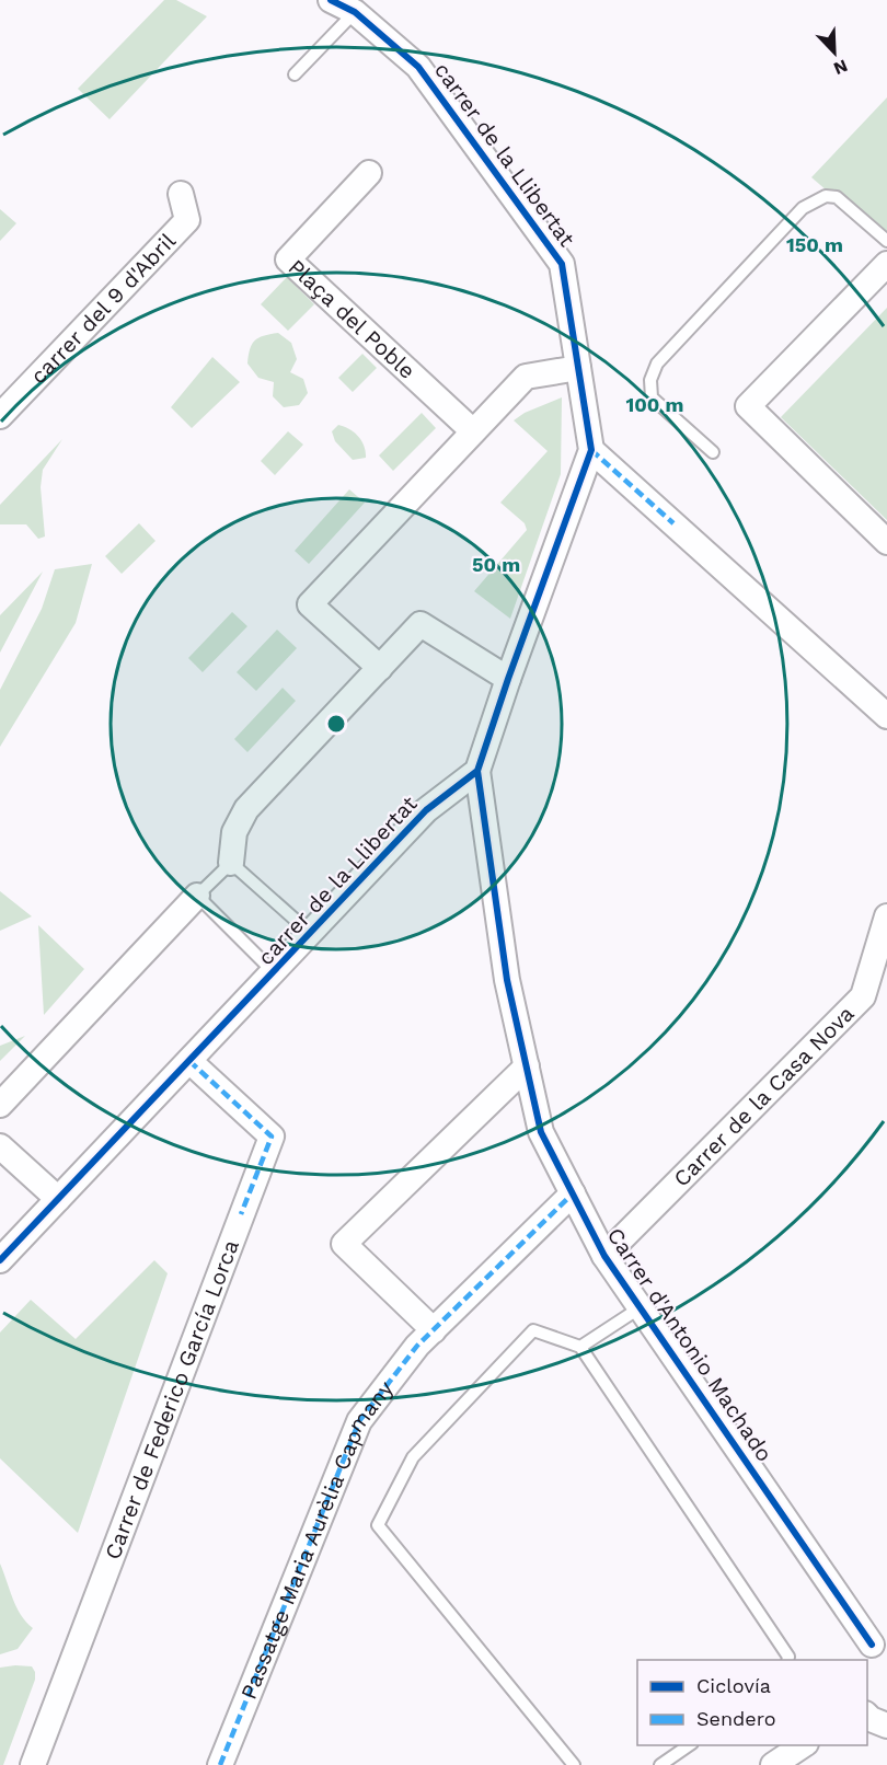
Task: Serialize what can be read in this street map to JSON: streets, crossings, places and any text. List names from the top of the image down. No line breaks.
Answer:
{"streets":{"street":["carrer de la Llibertat","carrer del 9 d'Abril","Plaça del Poble","Carrer de la Casa Nova","Carrer d'Antonio Machado","Carrer de Federico García Lorca","Passatge Maria Aurèlia Capmany"]},"crossings":[["carrer de la Llibertat","Carrer d'Antonio Machado"],["carrer de la Llibertat","Carrer de Federico García Lorca"],["Carrer de la Casa Nova","Carrer d'Antonio Machado"],["Carrer d'Antonio Machado","Passatge Maria Aurèlia Capmany"]],"legend":["Ciclovía","Sendero"],"north":"bottom right","rings":["150 m","100 m","50 m"]}
